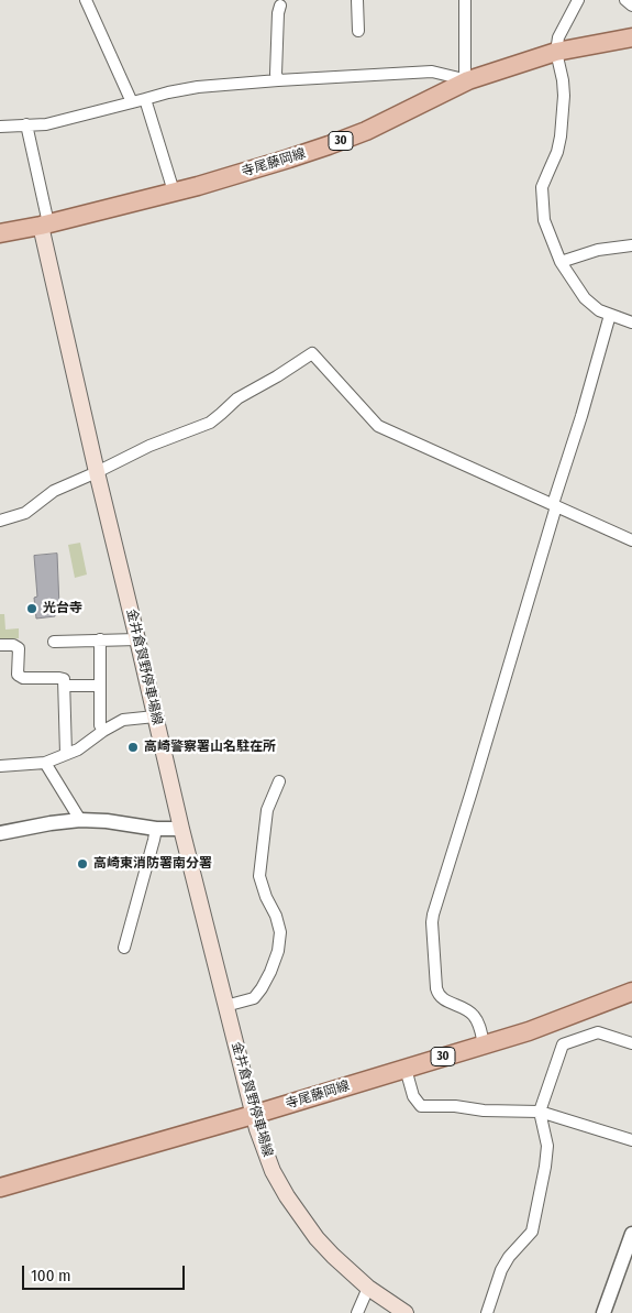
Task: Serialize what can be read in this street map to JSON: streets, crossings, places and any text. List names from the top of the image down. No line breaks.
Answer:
{"streets":{"main road":["30","寺尾藤岡線","金井倉賀野停車場線"]},"crossings":[["寺尾藤岡線","金井倉賀野停車場線"]],"places":["光台寺","高崎警察署山名駐在所","高崎東消防署南分署"],"scale_bar":"100 m"}
